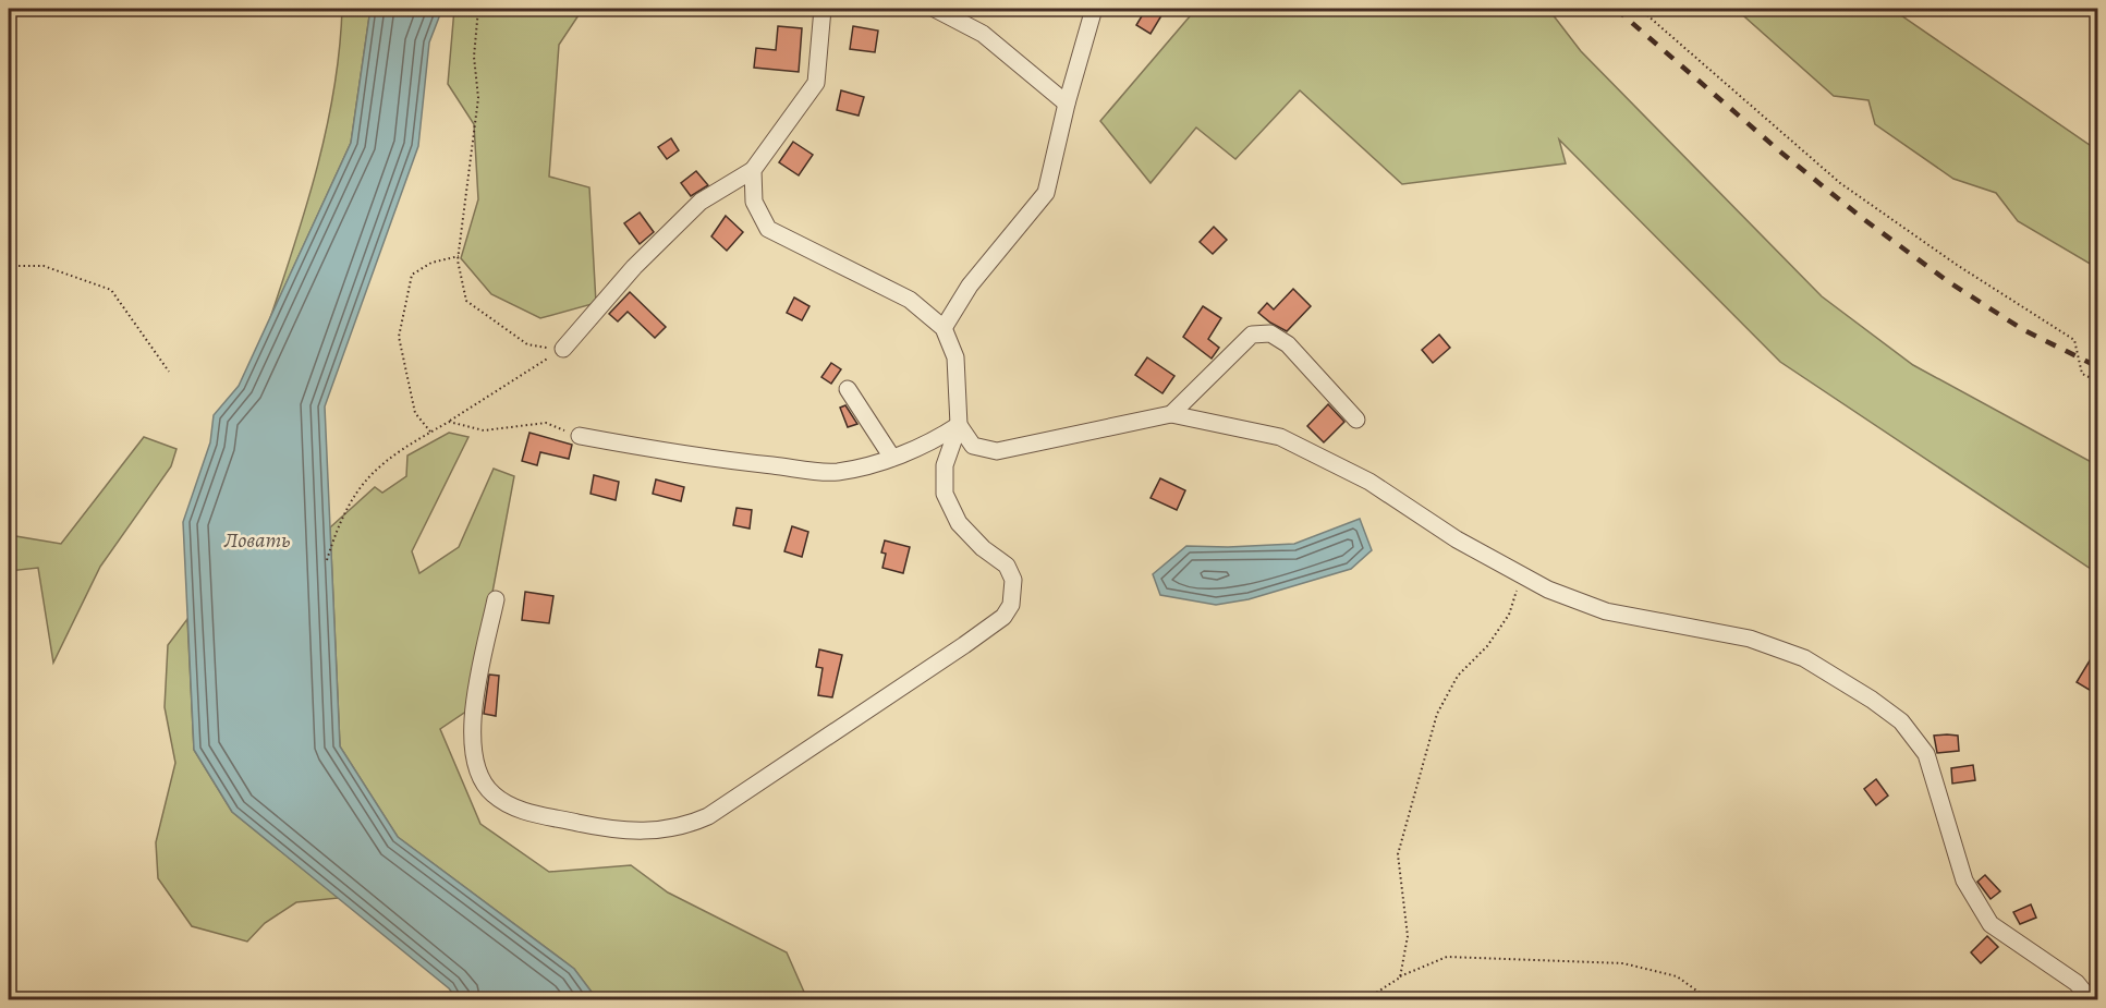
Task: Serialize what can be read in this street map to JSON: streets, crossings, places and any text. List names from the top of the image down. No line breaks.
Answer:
{"water":["Ловать"]}
